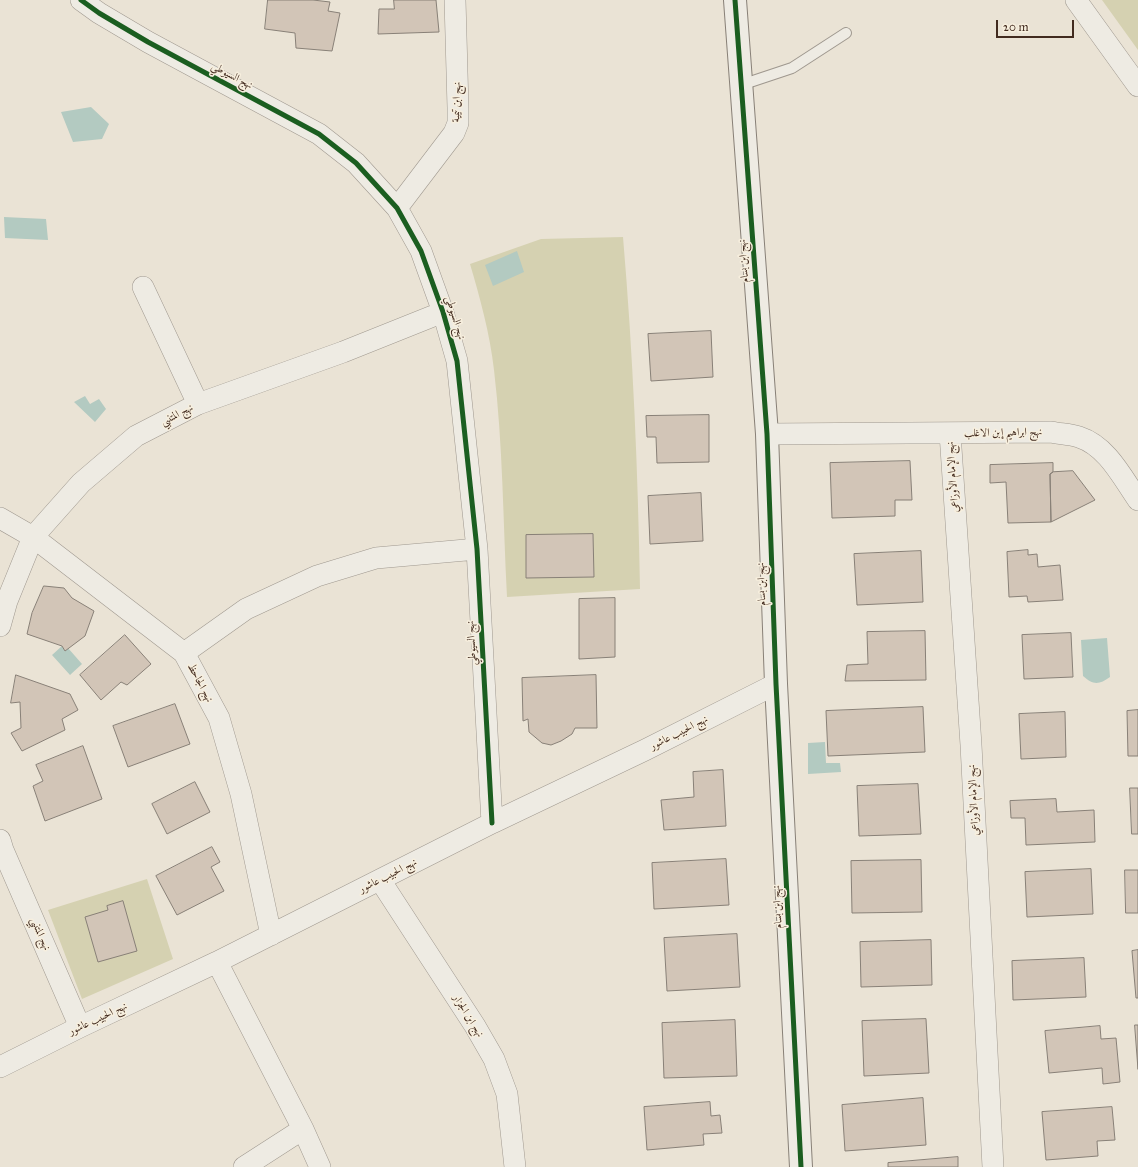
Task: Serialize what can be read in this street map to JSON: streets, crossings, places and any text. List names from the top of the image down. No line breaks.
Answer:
{"streets":{"street":["نهج السيوطي","نهج ابن تيمية","نهج ابن بسام","نهج المتنبي","نهج ابراهيم إبن الاغلب","نهج الإمام الأوزاعي","نهج الجاحظ","نهج الحبيب عاشور","نهج ابن الجزار"]},"crossings":[["نهج السيوطي","نهج ابن تيمية"],["نهج السيوطي","نهج المتنبي"],["نهج السيوطي","نهج الحبيب عاشور"],["نهج ابن بسام","نهج ابراهيم إبن الاغلب"],["نهج ابن بسام","نهج الحبيب عاشور"],["نهج المتنبي","نهج الجاحظ"],["نهج المتنبي","نهج الحبيب عاشور"],["نهج ابراهيم إبن الاغلب","نهج الإمام الأوزاعي"],["نهج الجاحظ","نهج الحبيب عاشور"],["نهج الحبيب عاشور","نهج ابن الجزار"]],"scale_bar":"20 m"}
